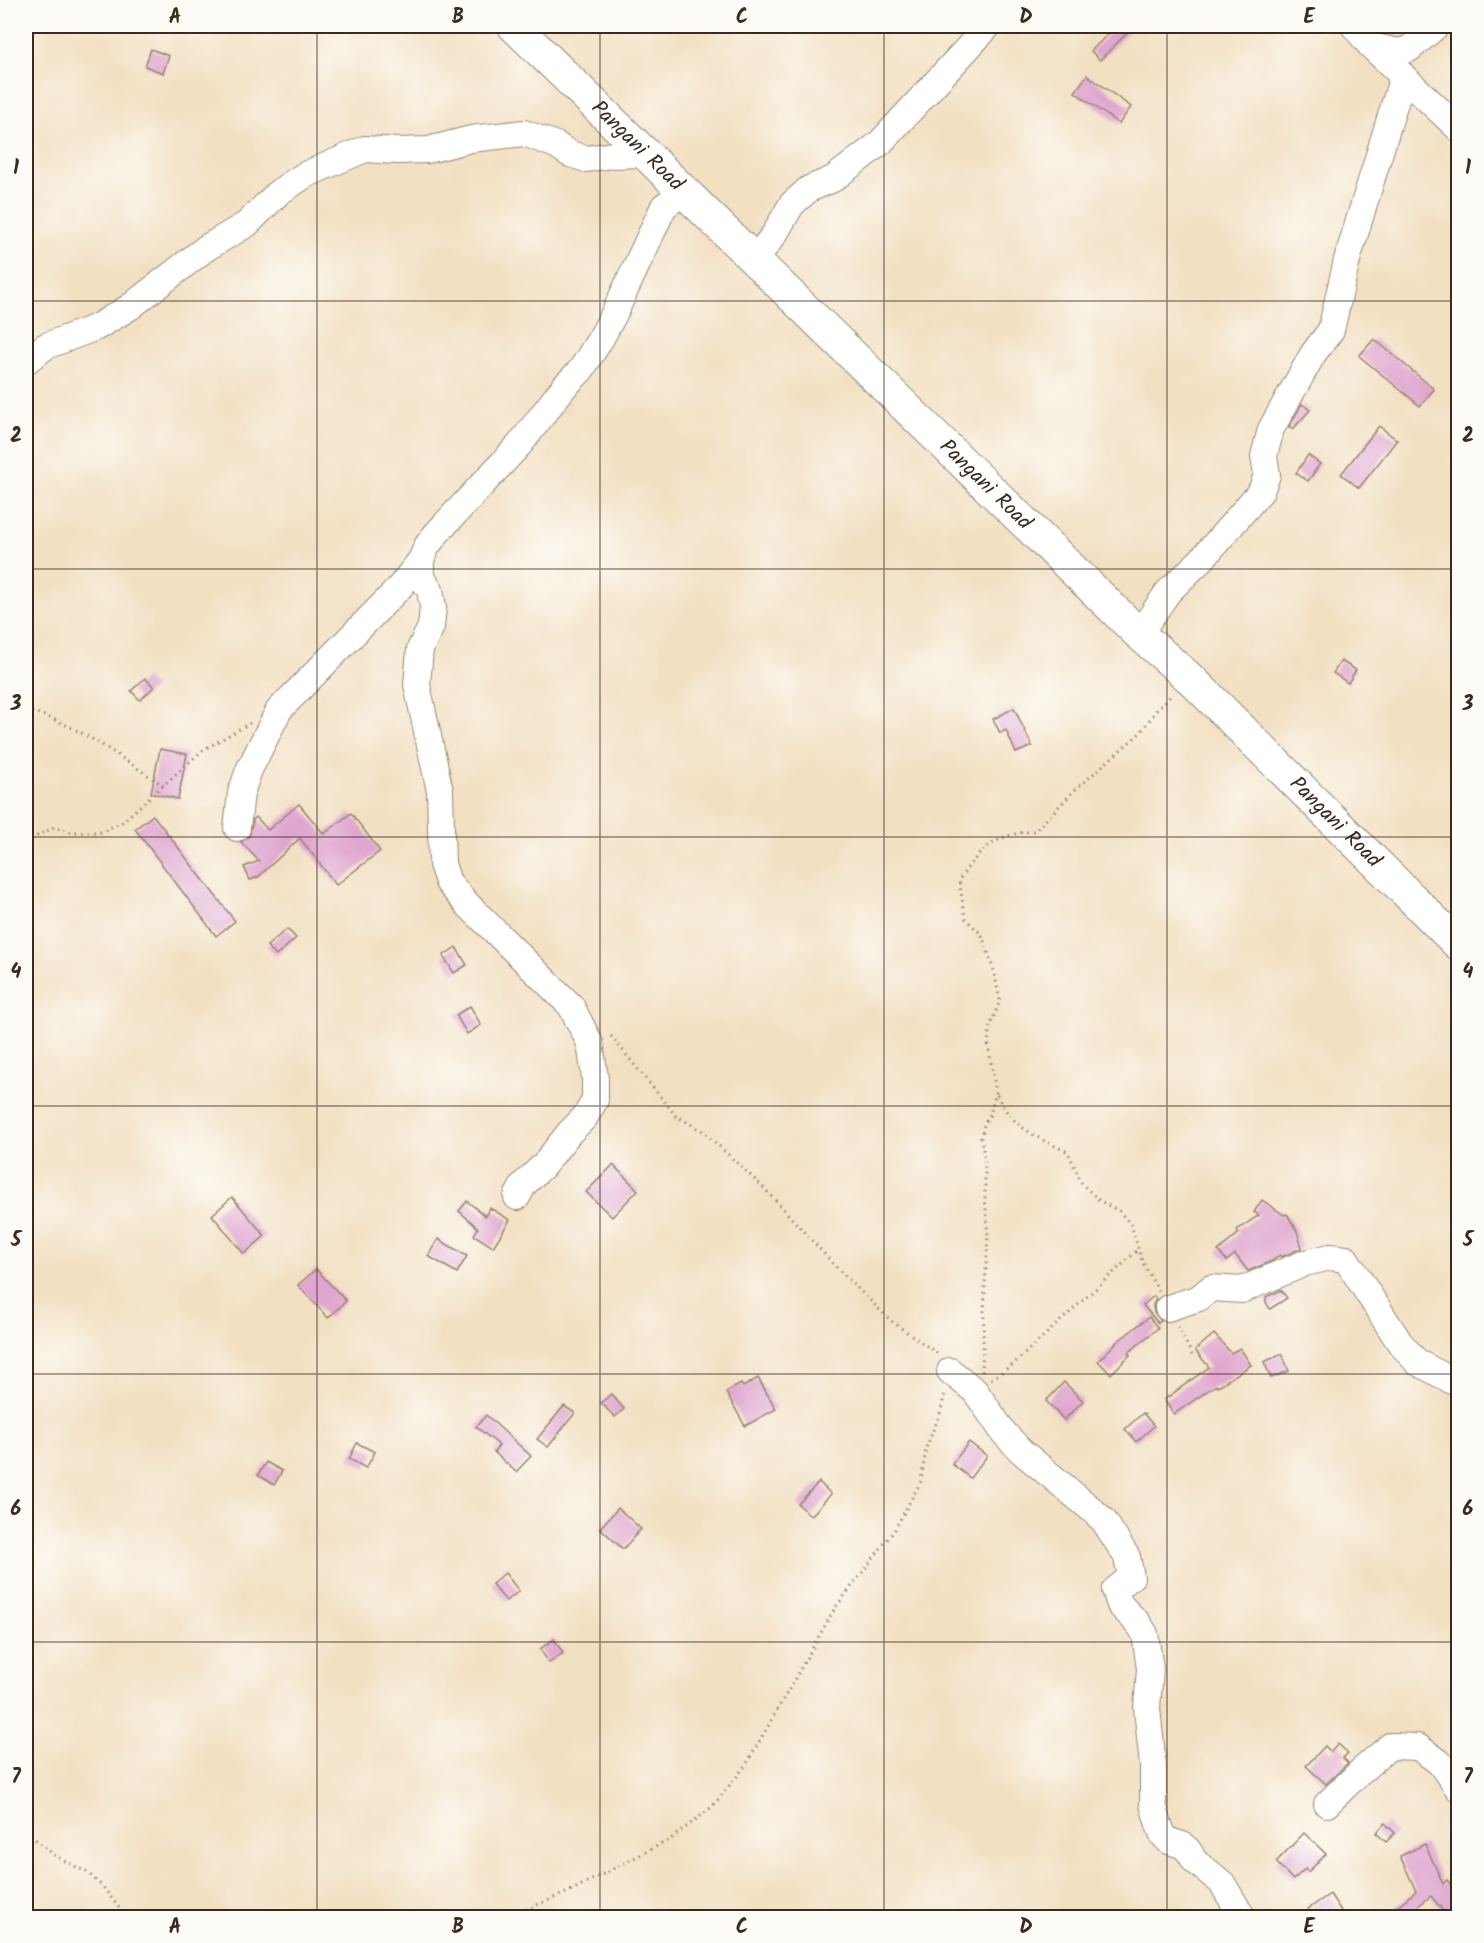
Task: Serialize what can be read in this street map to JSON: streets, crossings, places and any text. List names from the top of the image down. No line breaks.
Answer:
{"streets":{"main road":["Pangani Road"]},"grid":{"columns":["A","B","C","D","E"],"rows":["1","2","3","4","5","6","7"]}}
